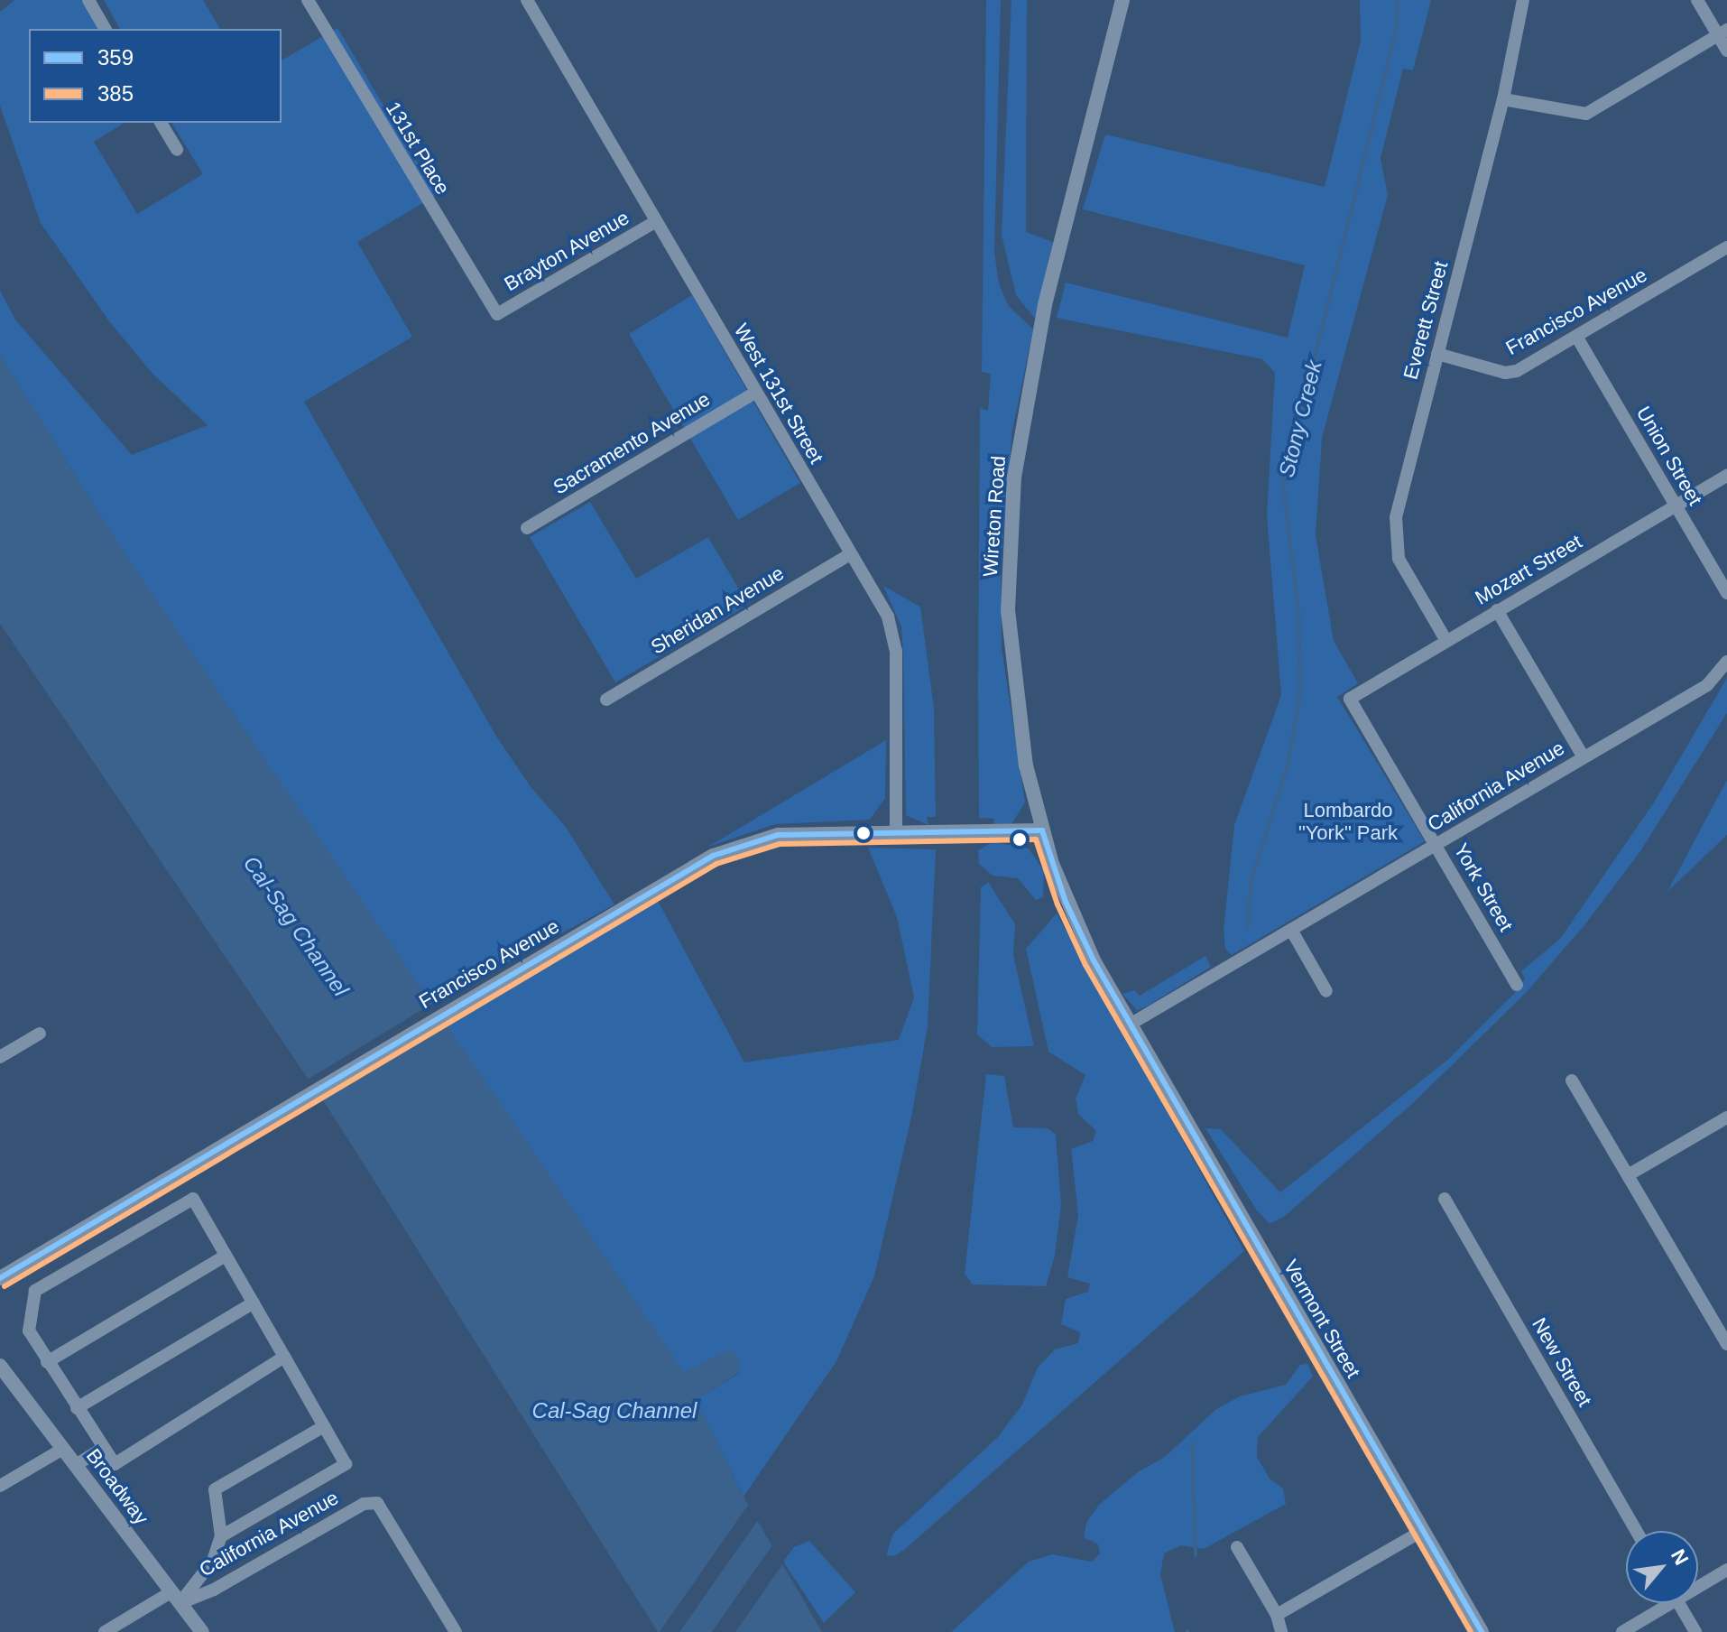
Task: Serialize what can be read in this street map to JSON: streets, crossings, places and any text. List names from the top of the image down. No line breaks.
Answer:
{"streets":{"street":["131st Place","Brayton Avenue","Francisco Avenue","Everett Street","West 131st Street","Sacramento Avenue","Union Street","Wireton Road","Mozart Street","Sheridan Avenue","California Avenue","York Street","Vermont Street","New Street","Broadway"]},"crossings":[["131st Place","Brayton Avenue"],["Brayton Avenue","West 131st Street"],["Francisco Avenue","Everett Street"],["Francisco Avenue","West 131st Street"],["Francisco Avenue","Union Street"],["Francisco Avenue","Wireton Road"],["Everett Street","Mozart Street"],["West 131st Street","Sacramento Avenue"],["West 131st Street","Sheridan Avenue"],["Union Street","Mozart Street"],["Wireton Road","California Avenue"],["Wireton Road","Vermont Street"],["Mozart Street","York Street"],["California Avenue","York Street"],["California Avenue","Vermont Street"],["California Avenue","Broadway"]],"water":["Stony Creek","Cal-Sag Channel"],"parks":["Lombardo \"York\" Park"],"lines":["transit line 359","transit line 385"],"legend":["359","385"],"north":"top right"}
